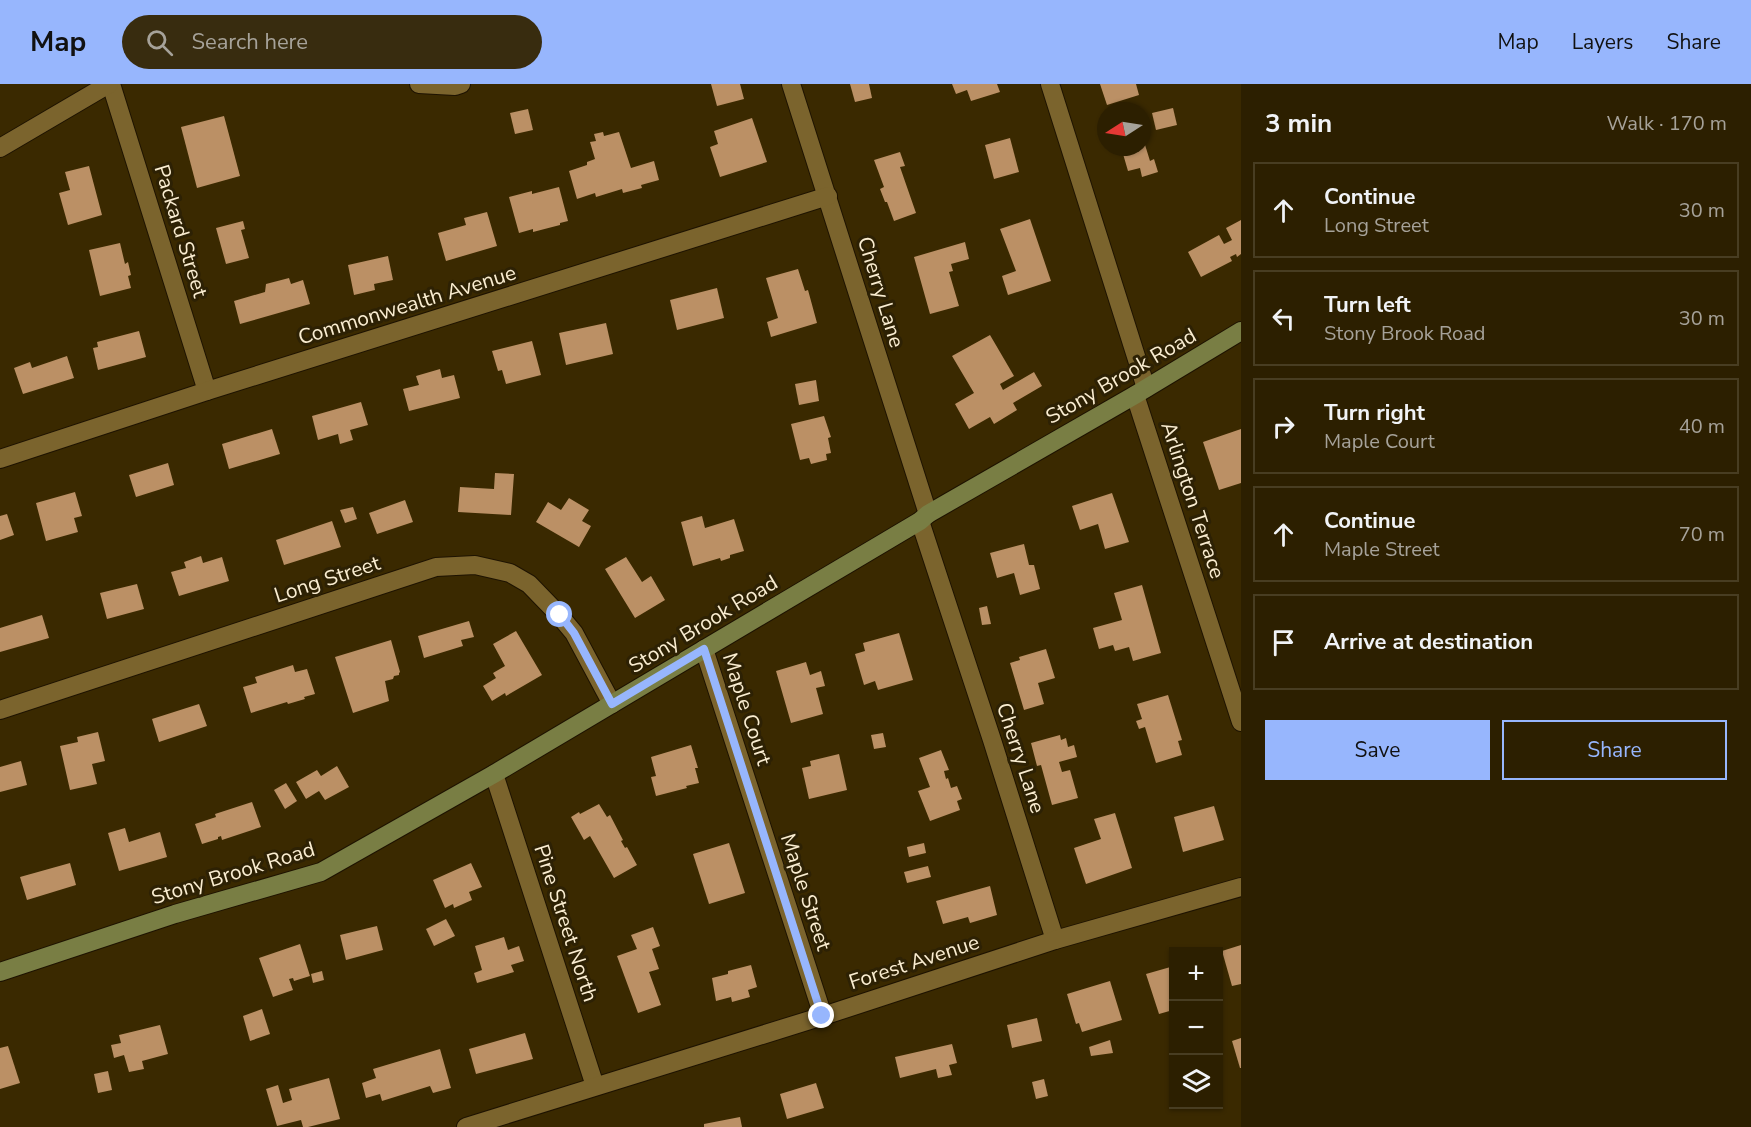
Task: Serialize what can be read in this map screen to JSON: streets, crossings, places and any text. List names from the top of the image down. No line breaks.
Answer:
{"streets":{"main road":["Stony Brook Road"],"street":["Packard Street","Cherry Lane","Commonwealth Avenue","Arlington Terrace","Long Street","Maple Court","Maple Street","Pine Street North","Forest Avenue"]},"crossings":[["Packard Street","Commonwealth Avenue"],["Cherry Lane","Commonwealth Avenue"],["Cherry Lane","Stony Brook Road"],["Cherry Lane","Forest Avenue"],["Stony Brook Road","Arlington Terrace"],["Stony Brook Road","Long Street"],["Stony Brook Road","Maple Court"],["Stony Brook Road","Pine Street North"],["Maple Court","Maple Street"],["Maple Street","Forest Avenue"],["Pine Street North","Forest Avenue"]],"north":"left","page":{"header":"Map","search":"Search here","nav":["Map","Layers","Share"],"heading":["3 min","Walk · 170 m"],"list":[["Continue","Long Street","30 m"],["Turn left","Stony Brook Road","30 m"],["Turn right","Maple Court","40 m"],["Continue","Maple Street","70 m"],"Arrive at destination"],"buttons":["Save","Share"],"map_buttons":["+","−"]}}
